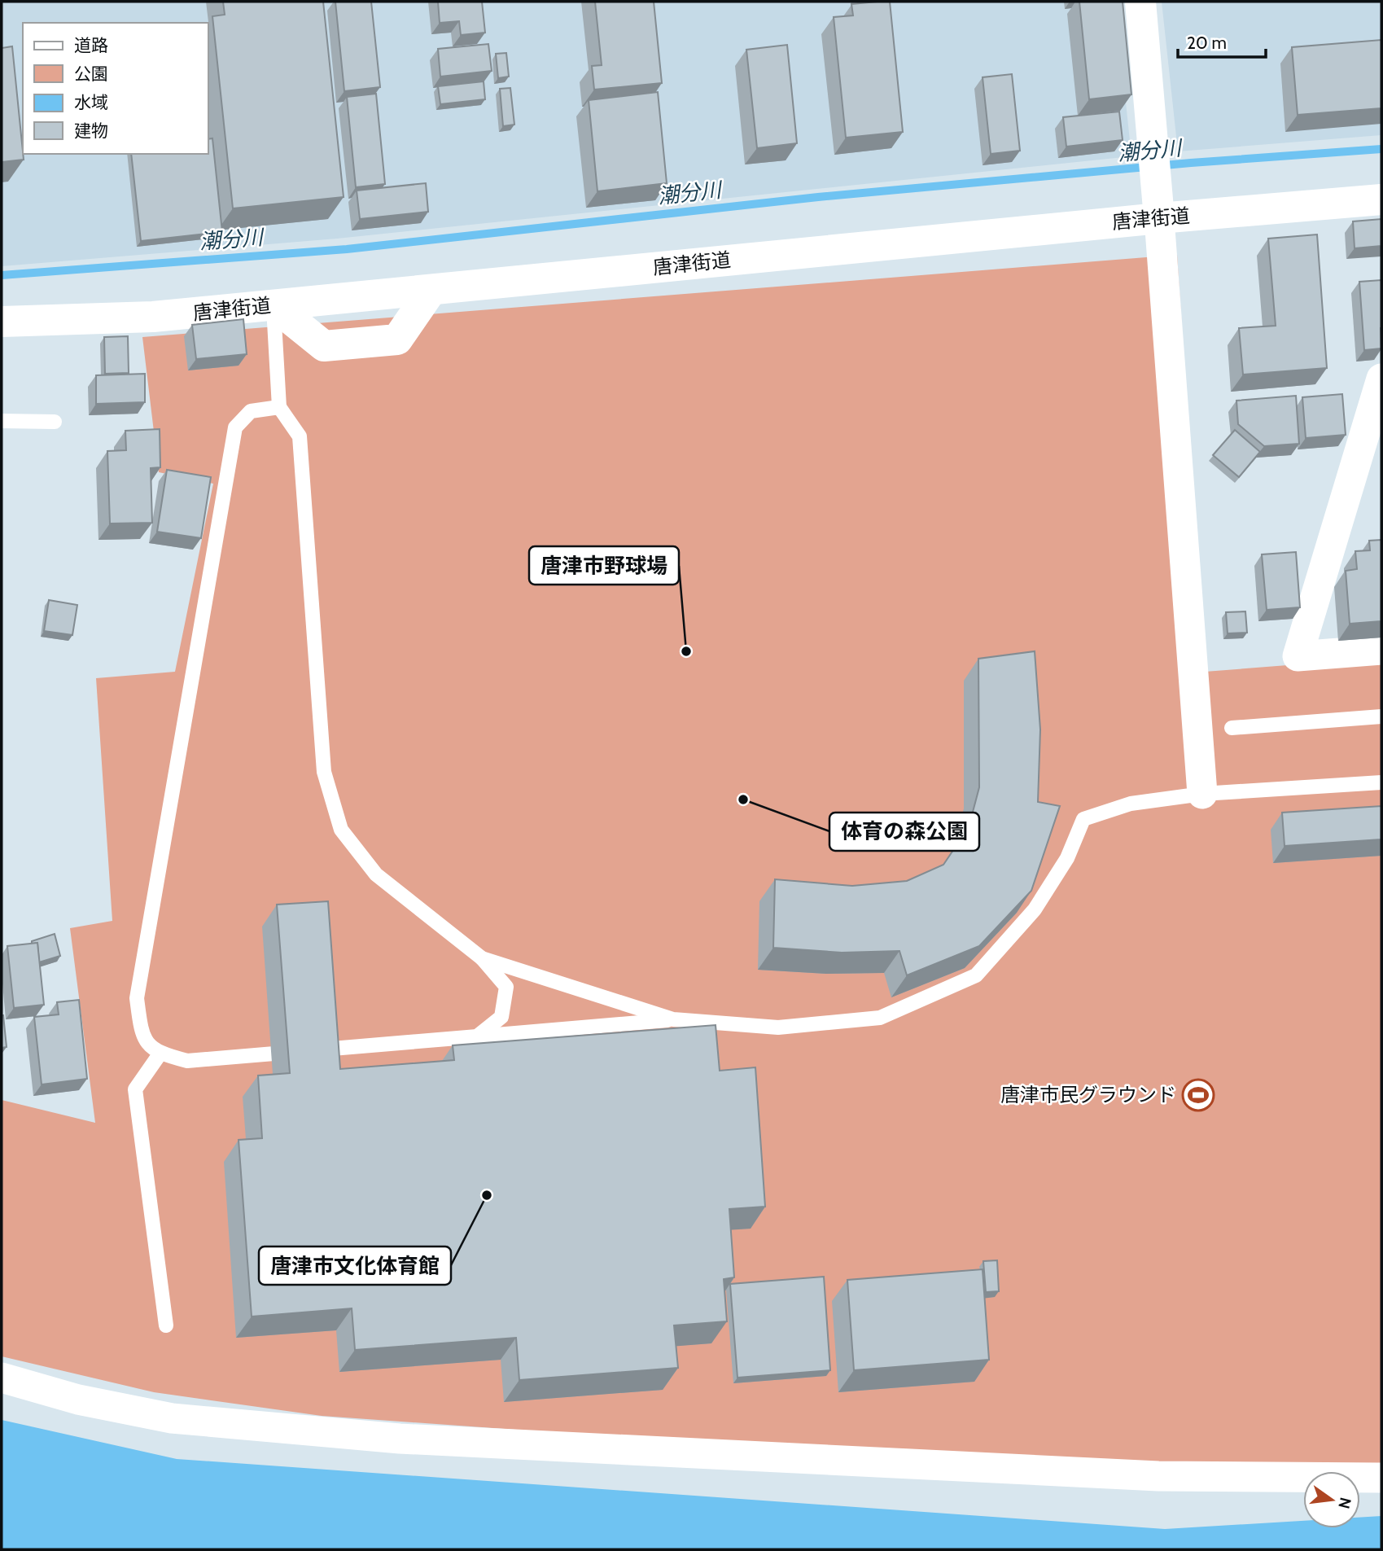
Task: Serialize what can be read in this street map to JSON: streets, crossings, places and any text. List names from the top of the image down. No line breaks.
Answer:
{"streets":{"street":["唐津街道"]},"water":["潮分川"],"places":{"other":["唐津市野球場","体育の森公園","唐津市文化体育館"],"sports":["唐津市民グラウンド"]},"legend":["道路","公園","水域","建物"],"scale_bar":"20 m","north":"right"}
